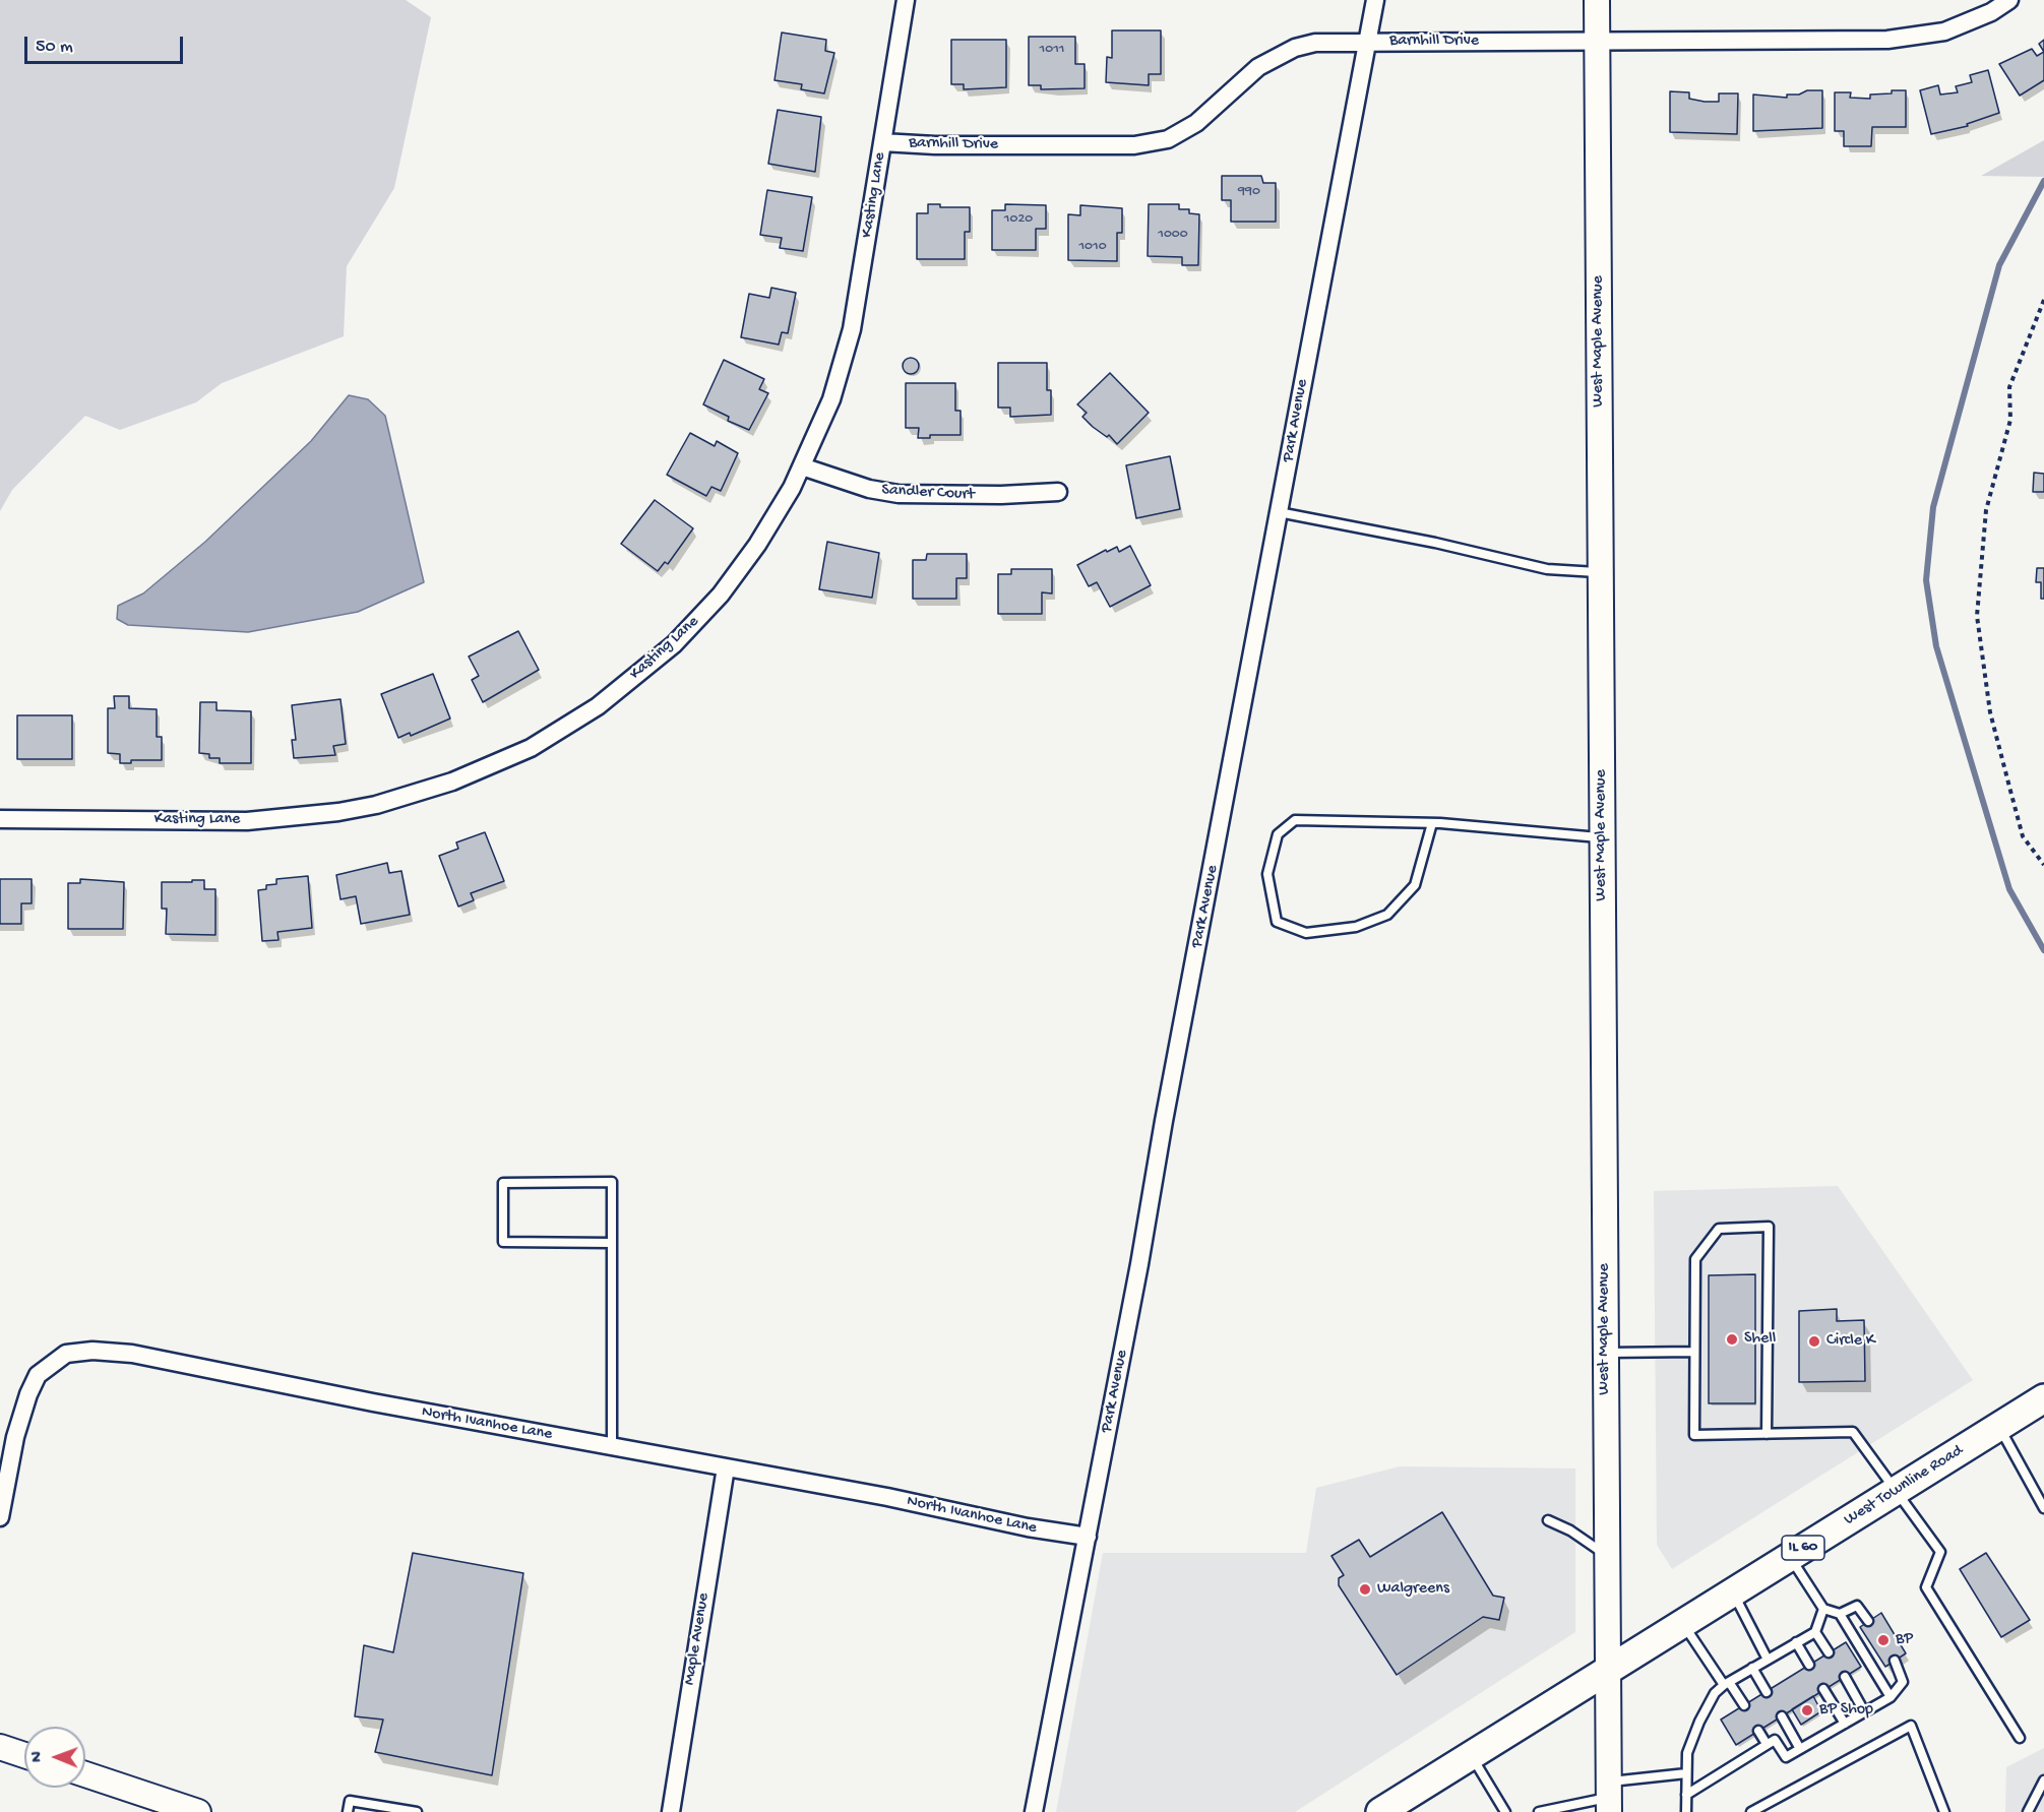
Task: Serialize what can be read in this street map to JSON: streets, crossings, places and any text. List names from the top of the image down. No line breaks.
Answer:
{"streets":{"main road":["West Maple Avenue","West Townline Road","IL 60"],"street":["Barnhill Drive","Kasting Lane","Park Avenue","Sandler Court","North Ivanhoe Lane","Maple Avenue"]},"crossings":[["Barnhill Drive","Kasting Lane"],["Barnhill Drive","West Maple Avenue"],["Barnhill Drive","Park Avenue"],["Kasting Lane","Sandler Court"],["West Maple Avenue","West Townline Road"],["West Maple Avenue","IL 60"],["Park Avenue","North Ivanhoe Lane"],["North Ivanhoe Lane","Maple Avenue"],["West Townline Road","IL 60"]],"places":["Shell","Circle K","Walgreens","BP","BP Shop"],"house_numbers":["1011","990","1020","1000","1010"],"scale_bar":"50 m","north":"left"}
